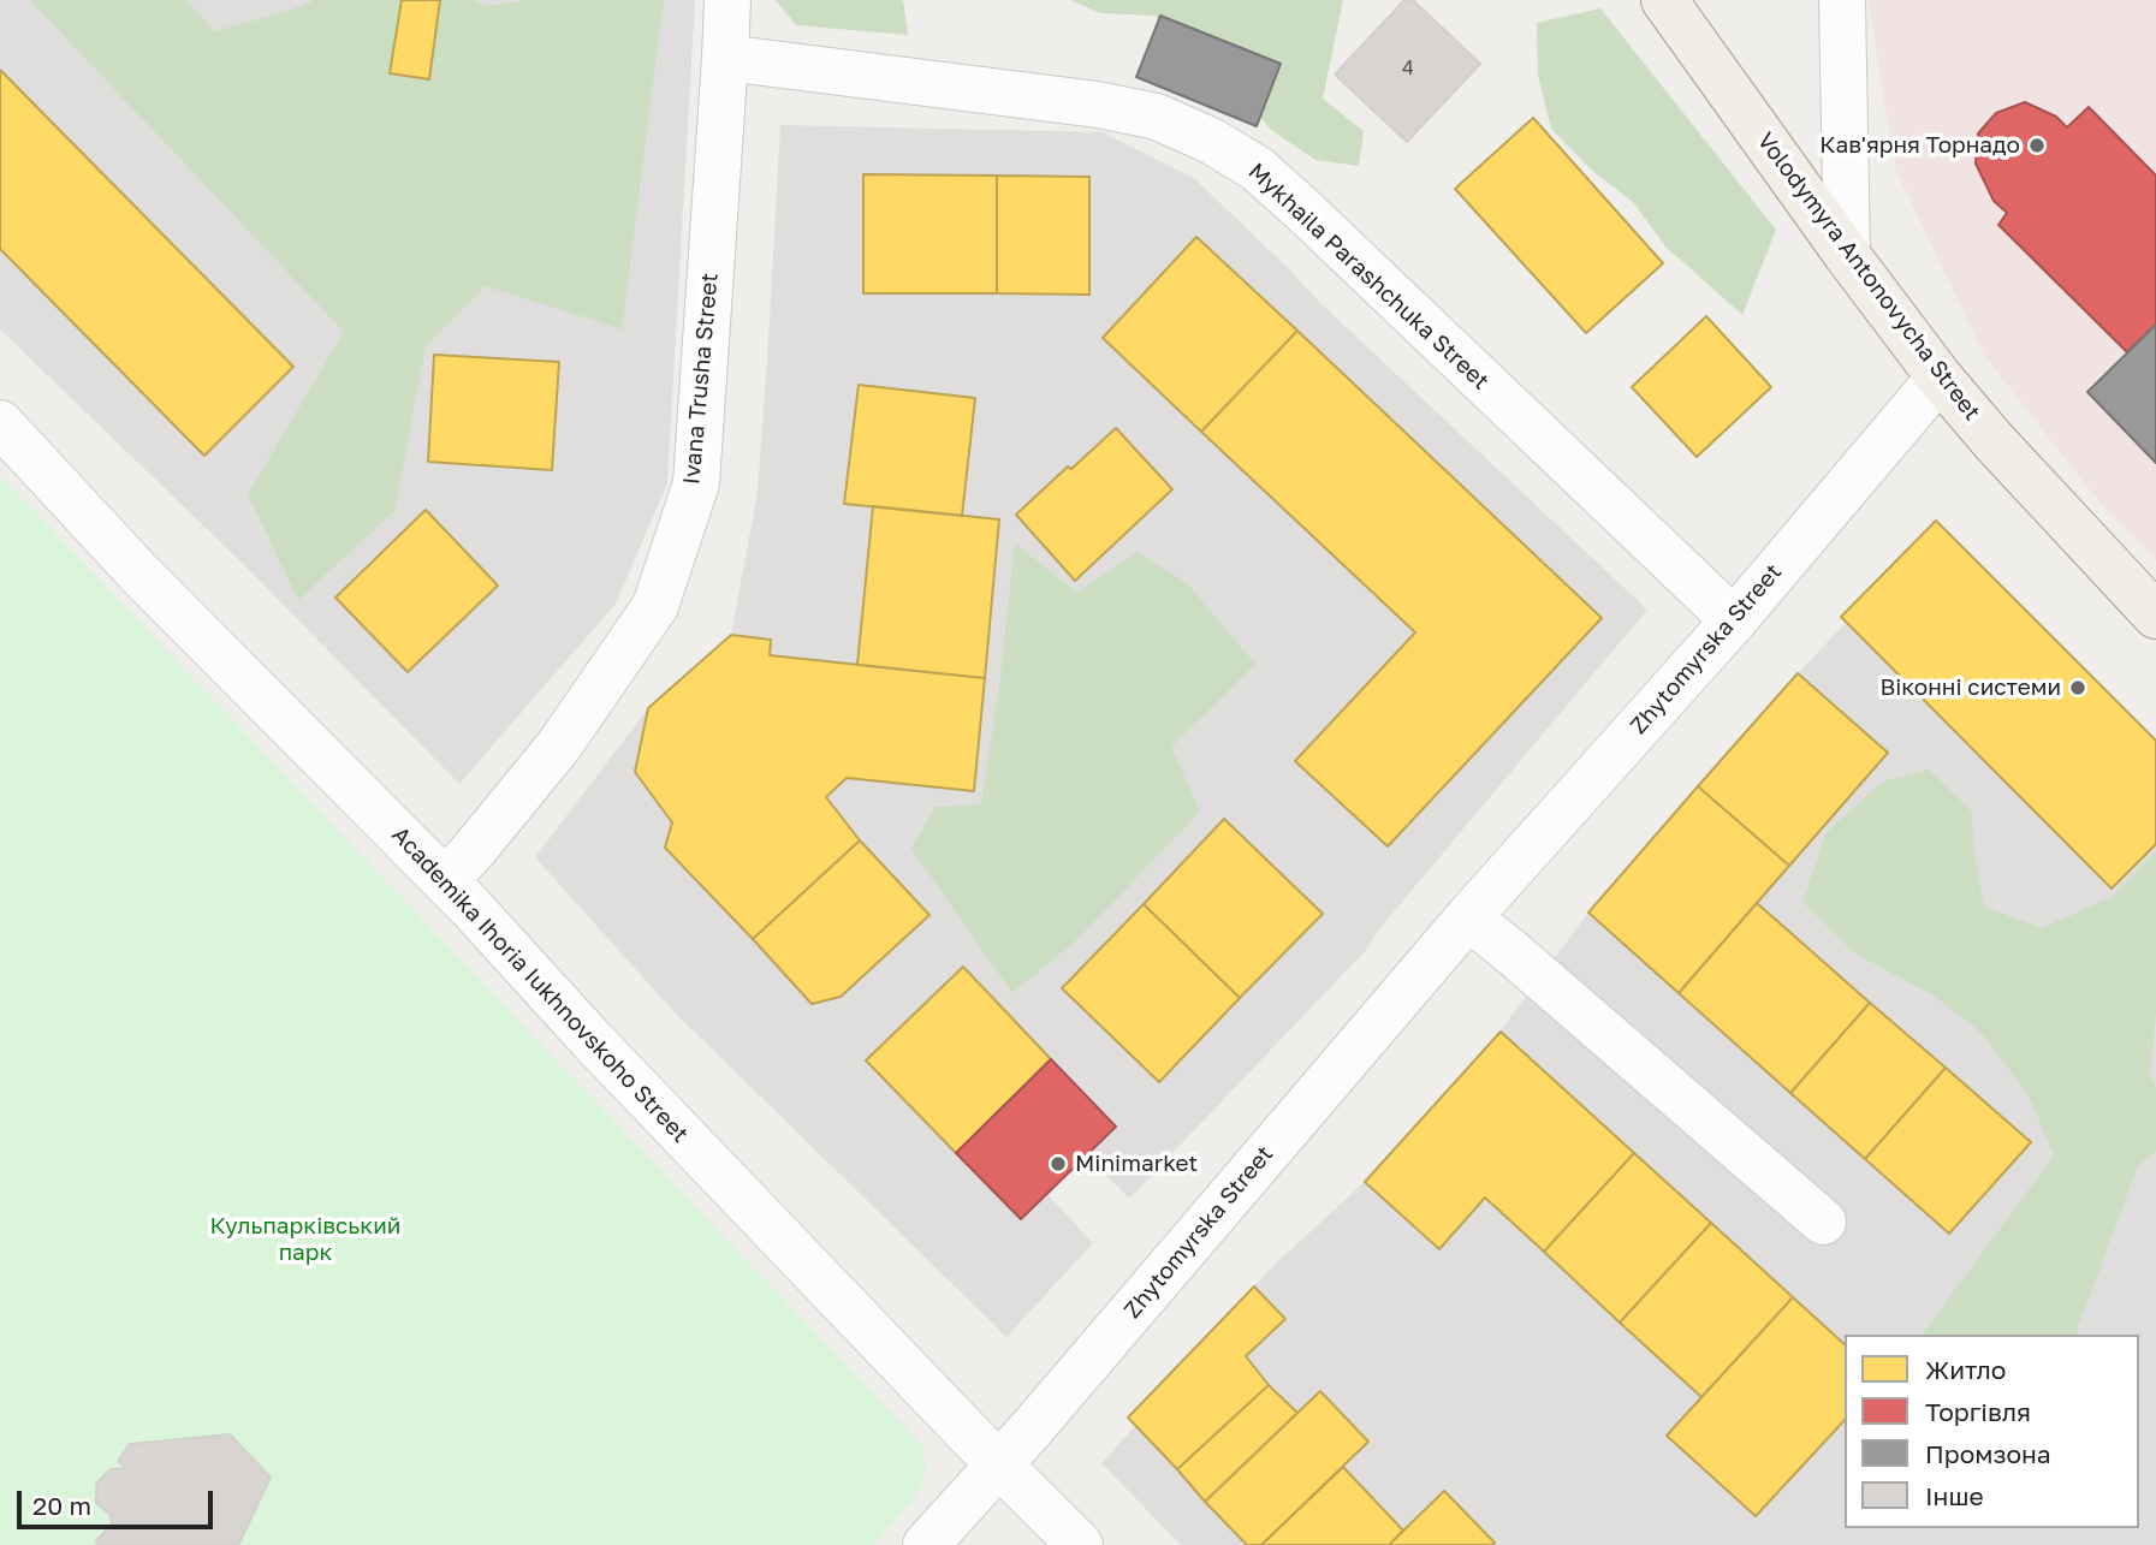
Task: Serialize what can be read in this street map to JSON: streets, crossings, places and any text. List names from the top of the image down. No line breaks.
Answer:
{"streets":{"main road":["Volodymyra Antonovycha Street"],"street":["Mykhaila Parashchuka Street","Ivana Trusha Street","Zhytomyrska Street","Academika Ihoria Iukhnovskoho Street"]},"crossings":[["Mykhaila Parashchuka Street","Ivana Trusha Street"],["Mykhaila Parashchuka Street","Zhytomyrska Street"],["Volodymyra Antonovycha Street","Zhytomyrska Street"],["Ivana Trusha Street","Academika Ihoria Iukhnovskoho Street"],["Zhytomyrska Street","Academika Ihoria Iukhnovskoho Street"]],"parks":["Кульпарківський парк"],"places":["Кав'ярня Торнадо","Віконні системи","Minimarket"],"house_numbers":["4"],"legend":["Житло","Торгівля","Промзона","Інше"],"scale_bar":"20 m"}
